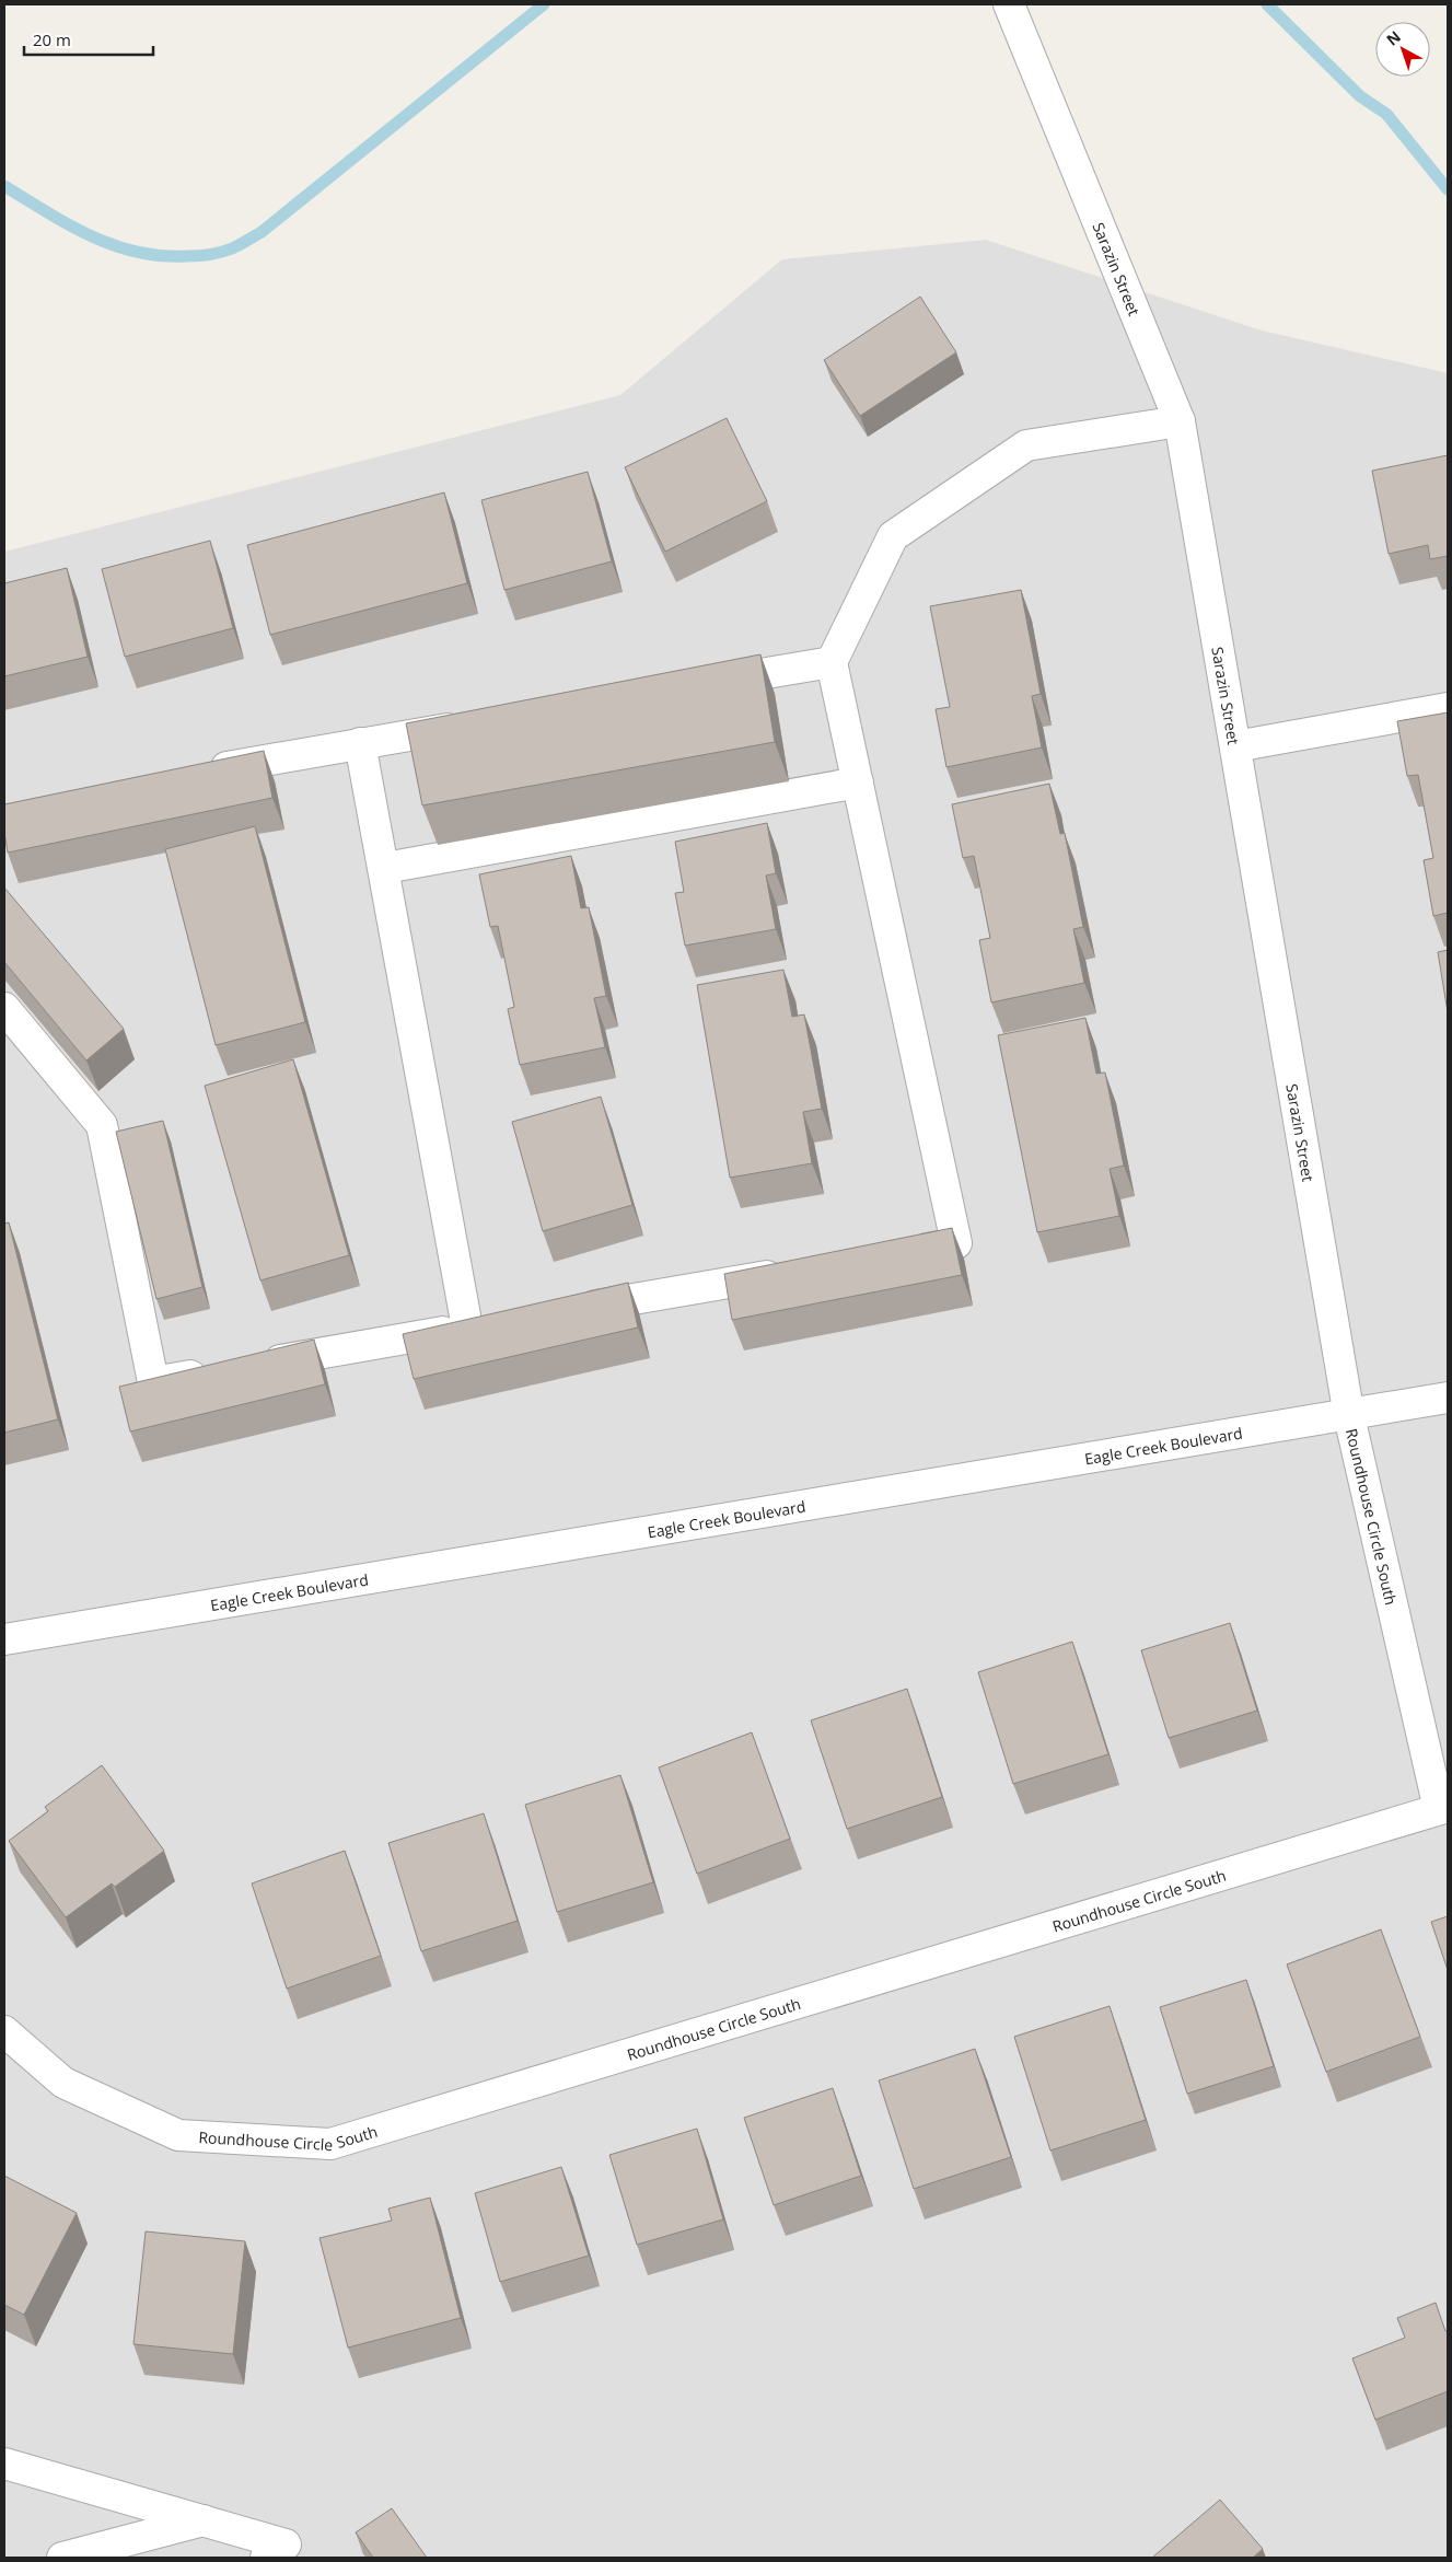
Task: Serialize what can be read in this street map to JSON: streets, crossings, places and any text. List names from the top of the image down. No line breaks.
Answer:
{"streets":{"street":["Sarazin Street","Eagle Creek Boulevard","Roundhouse Circle South"]},"crossings":[["Sarazin Street","Eagle Creek Boulevard"],["Sarazin Street","Roundhouse Circle South"],["Eagle Creek Boulevard","Roundhouse Circle South"]],"scale_bar":"20 m","north":"top left"}
